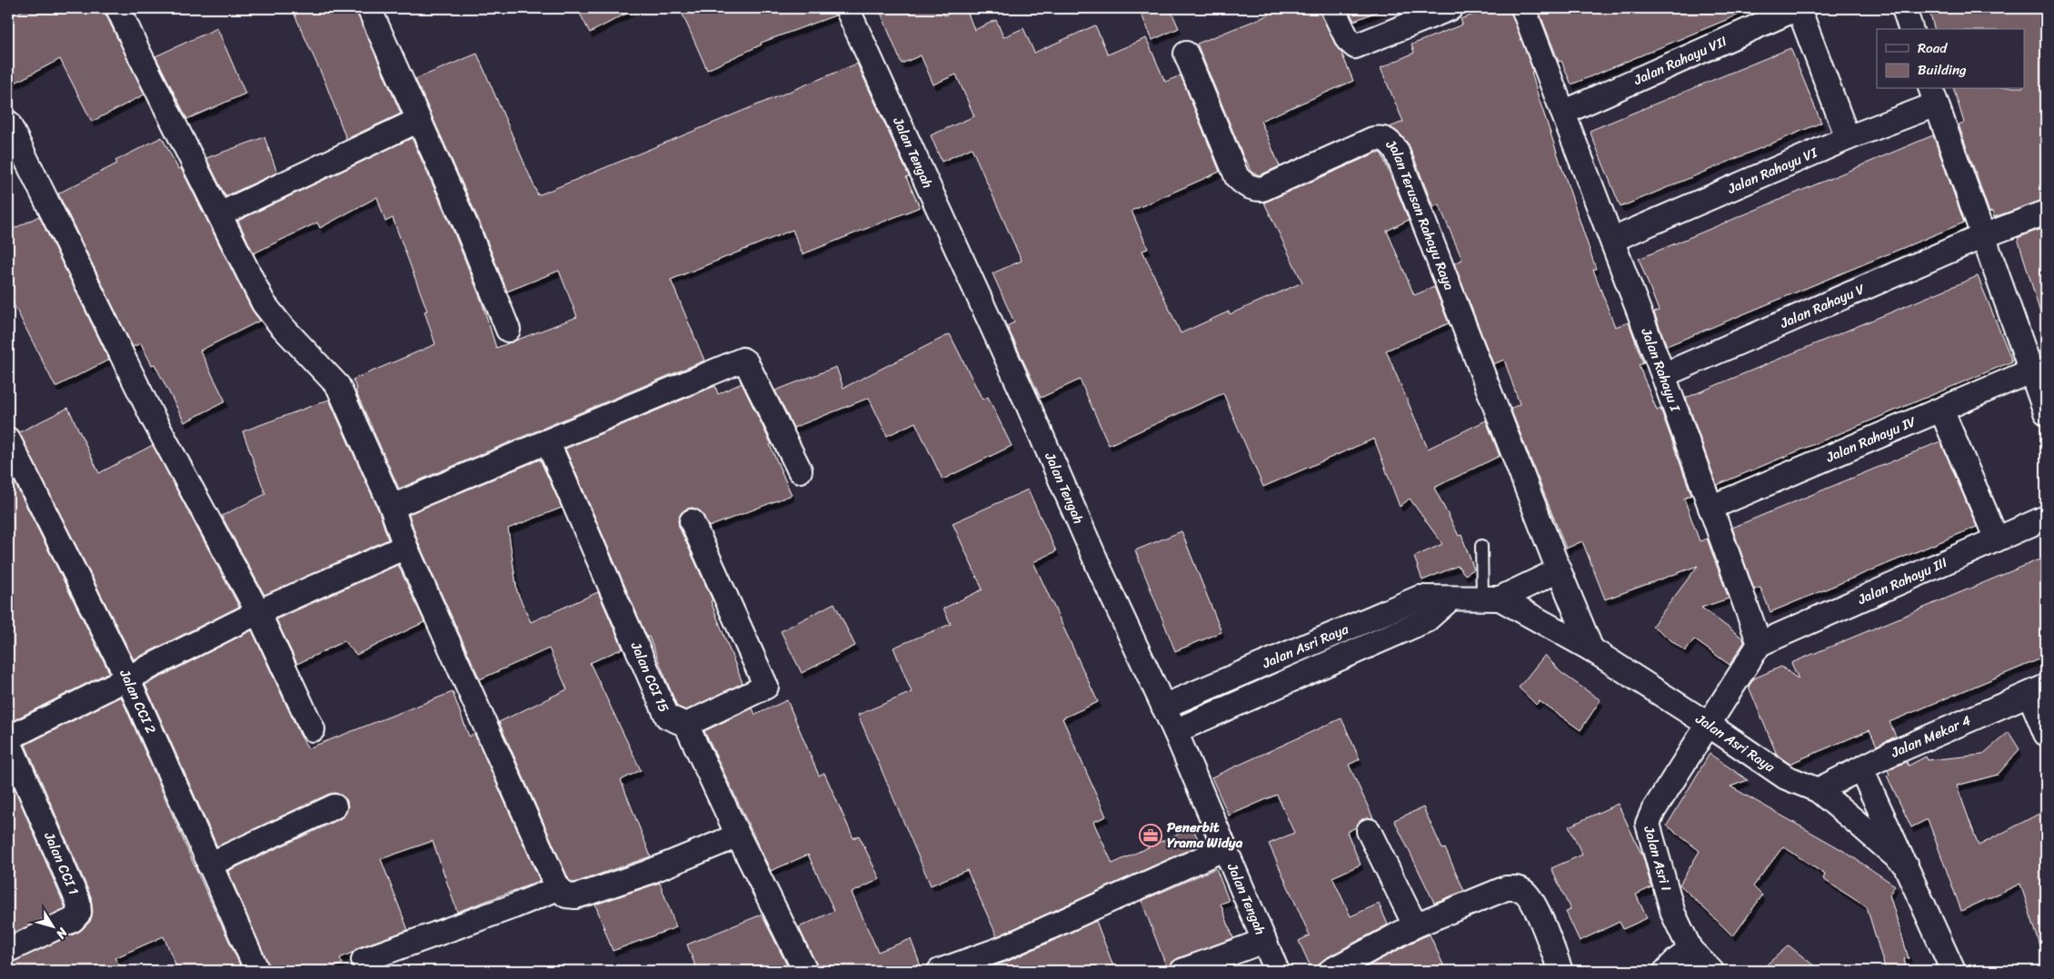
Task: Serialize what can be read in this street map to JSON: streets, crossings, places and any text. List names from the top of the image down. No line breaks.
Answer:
{"streets":{"street":["Jalan Rahayu VII","Jalan Tengah","Jalan Rahayu VI","Jalan Terusan Rahayu Raya","Jalan Rahayu V","Jalan Rahayu I","Jalan Rahayu IV","Jalan Rahayu III","Jalan Asri Raya","Jalan CCI 15","Jalan CCI 2","Jalan Mekar 4","Jalan Asri I","Jalan CCI 1"]},"crossings":[["Jalan Rahayu VII","Jalan Rahayu I"],["Jalan Tengah","Jalan Asri Raya"],["Jalan Rahayu VI","Jalan Rahayu I"],["Jalan Terusan Rahayu Raya","Jalan Asri Raya"],["Jalan Rahayu V","Jalan Rahayu I"],["Jalan Rahayu I","Jalan Rahayu IV"],["Jalan Rahayu I","Jalan Rahayu III"],["Jalan Asri Raya","Jalan Mekar 4"],["Jalan Asri Raya","Jalan Asri I"]],"places":{"office":["Penerbit Yrama Widya"]},"legend":["Road","Building"],"north":"bottom right"}
